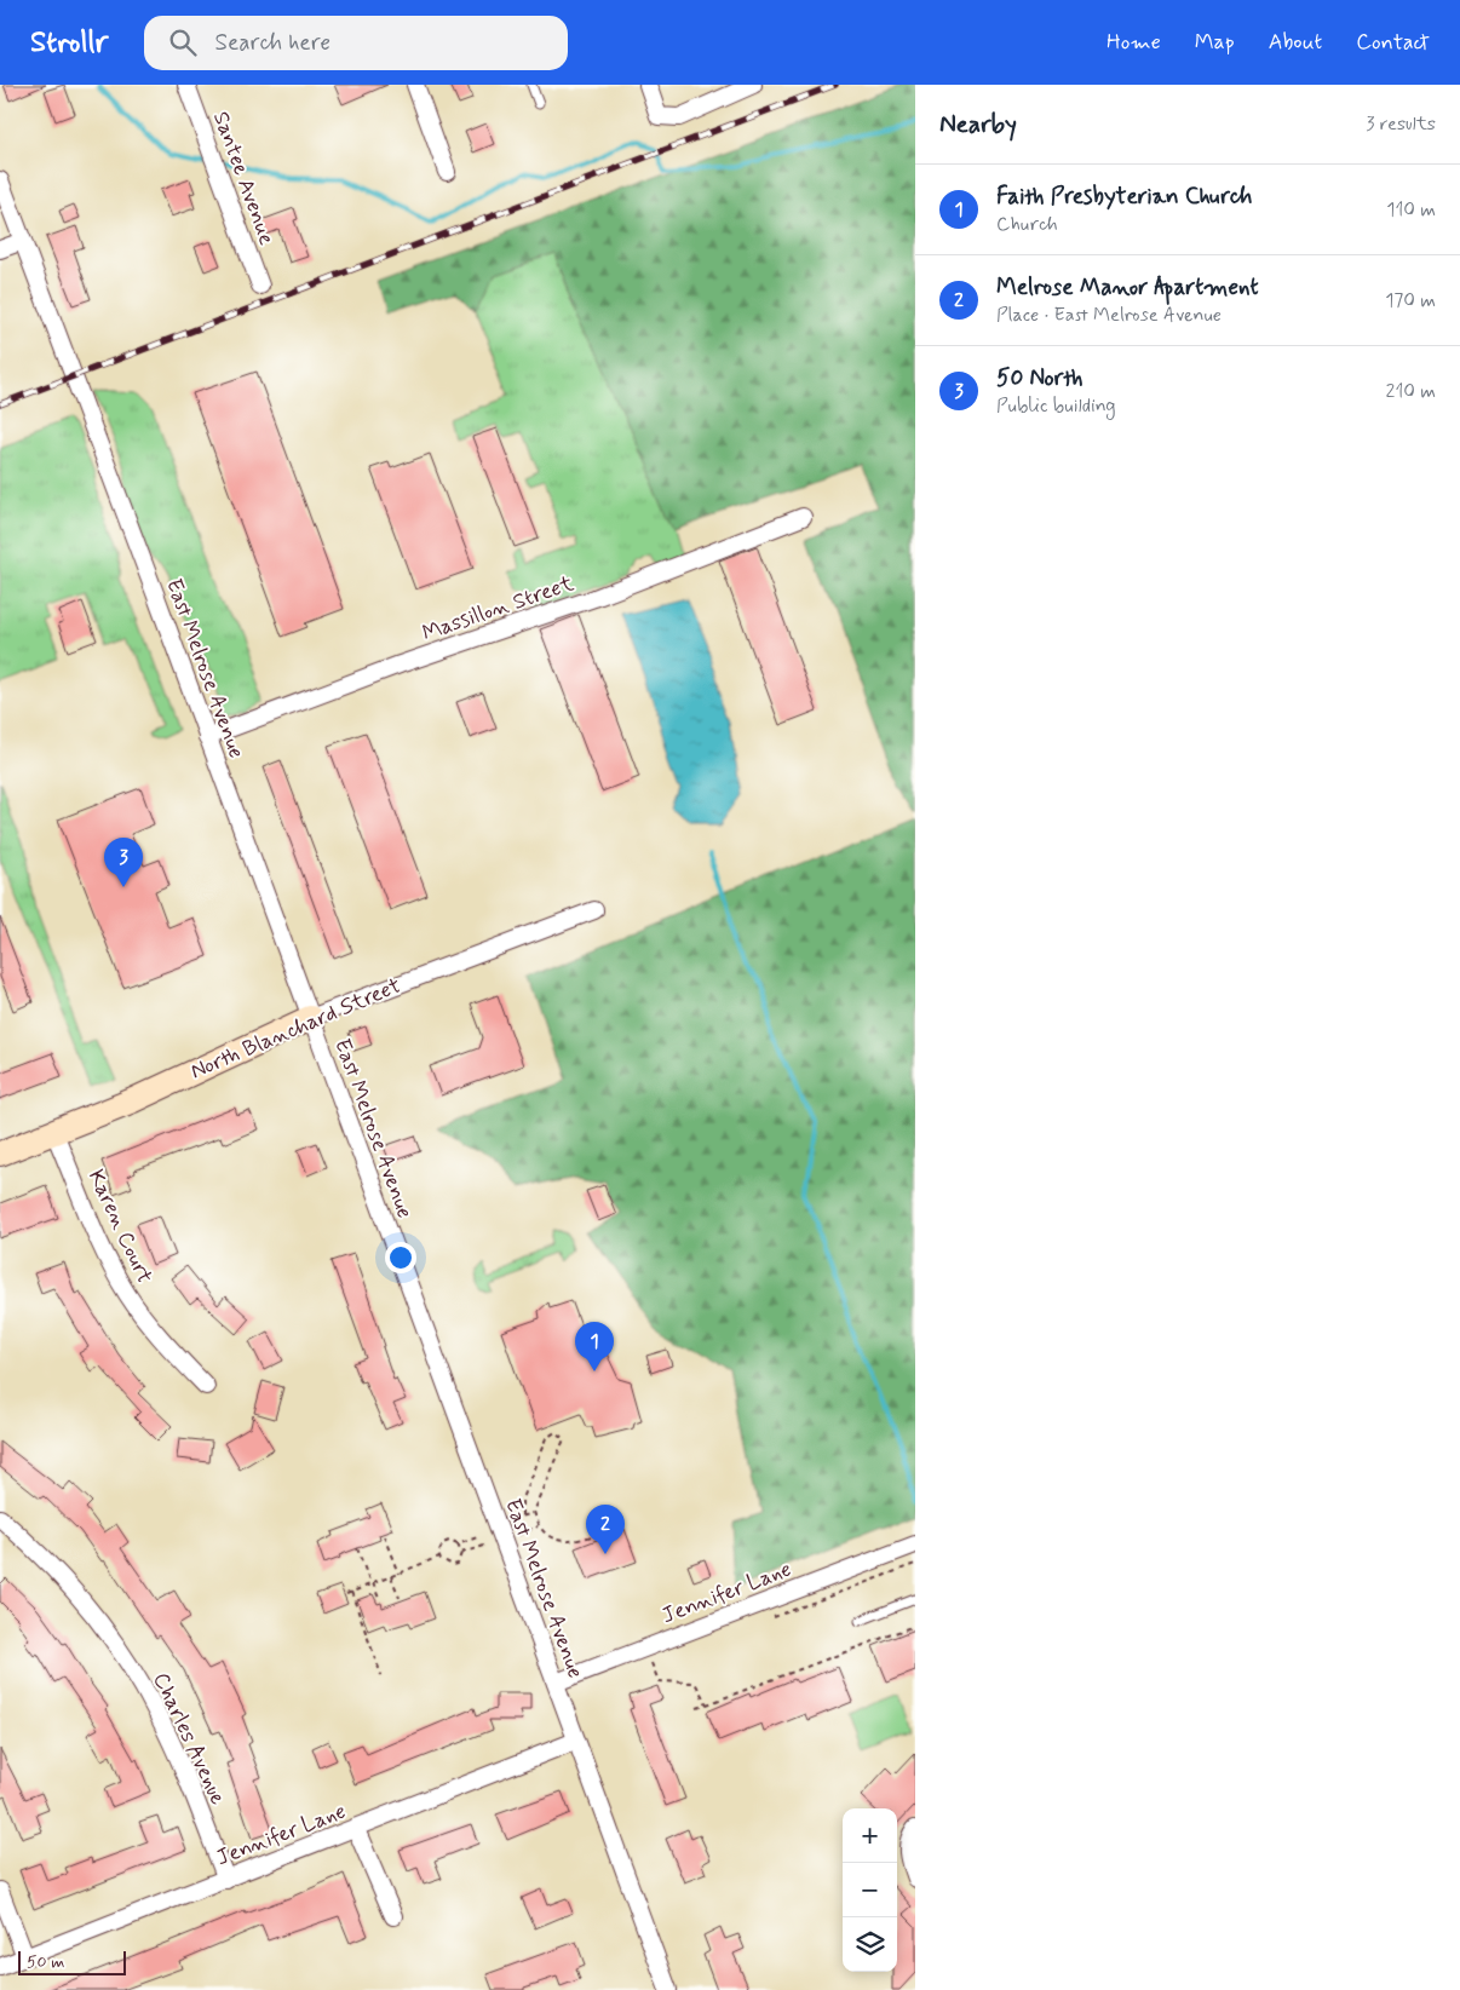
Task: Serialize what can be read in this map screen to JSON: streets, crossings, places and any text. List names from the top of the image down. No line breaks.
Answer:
{"streets":{"street":["Santee Avenue","Massillon Street","East Melrose Avenue","North Blanchard Street","Karen Court","Jennifer Lane","Charles Avenue"]},"crossings":[["Massillon Street","East Melrose Avenue"],["East Melrose Avenue","North Blanchard Street"],["East Melrose Avenue","Jennifer Lane"],["North Blanchard Street","Karen Court"],["Jennifer Lane","Charles Avenue"]],"scale_bar":"50 m","page":{"header":"Strollr","search":"Search here","nav":["Home","Map","About","Contact"],"heading":["Nearby","3 results"],"list":[{"mark":"1","name":"Faith Presbyterian Church","note":"Church","value":"110 m"},{"mark":"2","name":"Melrose Manor Apartment","note":"Place · East Melrose Avenue","value":"170 m"},{"mark":"3","name":"50 North","note":"Public building","value":"210 m"}],"pins":["3","1","2"],"map_buttons":["+","−"],"scale":"50 m"}}
